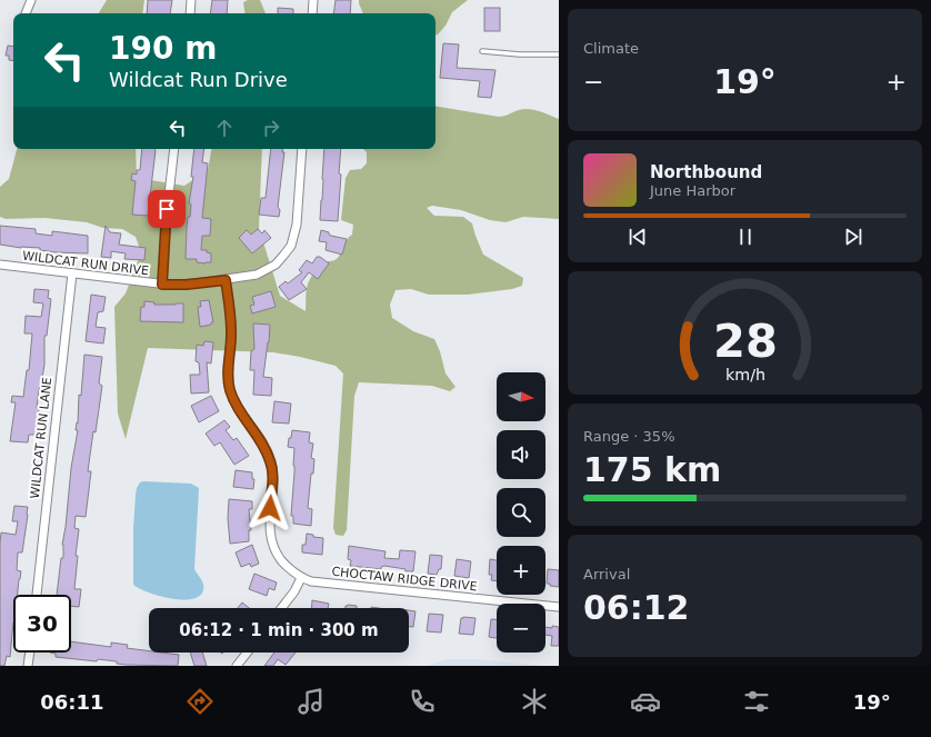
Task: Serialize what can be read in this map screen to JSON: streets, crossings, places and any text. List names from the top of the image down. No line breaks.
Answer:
{"streets":{"street":["WILDCAT RUN DRIVE","WILDCAT RUN LANE","CHOCTAW RIDGE DRIVE"]},"crossings":[["WILDCAT RUN DRIVE","WILDCAT RUN LANE"]],"north":"right","page":{"tile":["Climate",["Range · 35%","175 km"],["Arrival","06:12"]],"turn":["190 m","Wildcat Run Drive"],"heat":["−","19°","+"],"song":["Northbound","June Harbor"],"map_buttons":["+","−"],"limit":"30","trip":"06:12 · 1 min · 300 m","tabs":["06:11","19°"],"gauge":["28","km/h"]}}
